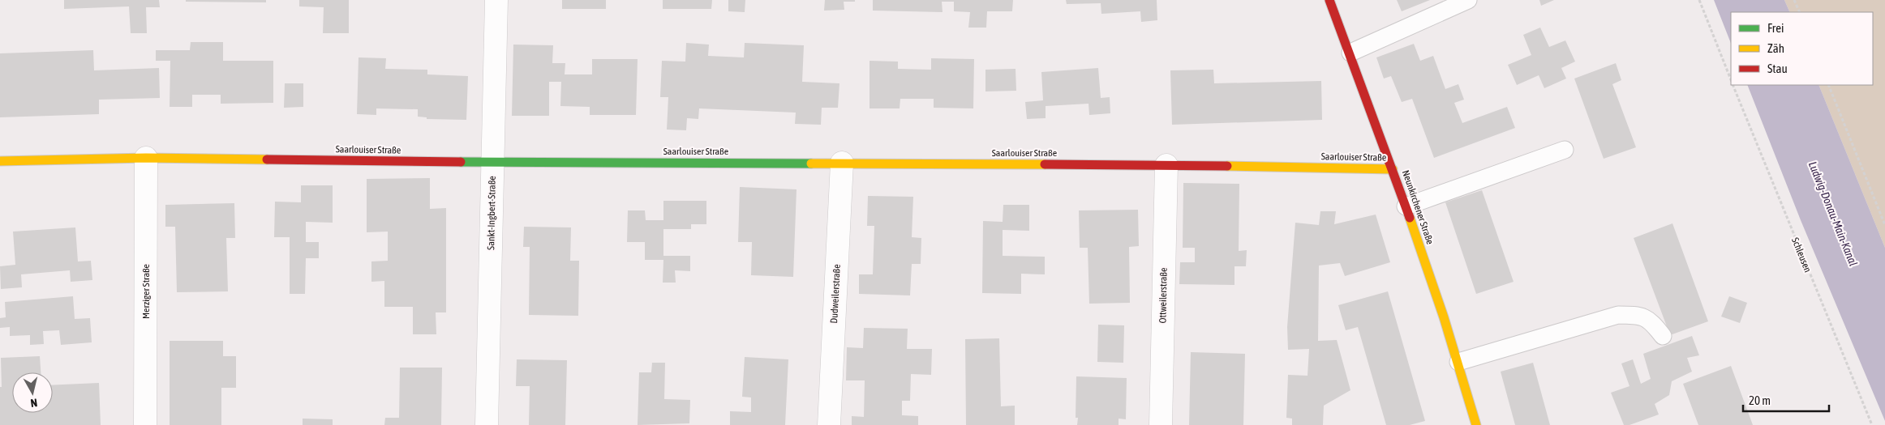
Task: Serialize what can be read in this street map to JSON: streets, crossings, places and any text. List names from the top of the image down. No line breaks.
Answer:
{"streets":{"street":["Saarlouiser Straße","Neunkirchener Straße","Sankt-Ingbert-Straße","Merziger Straße","Dudweilerstraße","Ottweilerstraße"],"path":["Schleusen"]},"crossings":[["Saarlouiser Straße","Neunkirchener Straße"],["Saarlouiser Straße","Sankt-Ingbert-Straße"],["Saarlouiser Straße","Merziger Straße"],["Saarlouiser Straße","Dudweilerstraße"],["Saarlouiser Straße","Ottweilerstraße"]],"water":["Ludwig-Donau-Main-Kanal"],"legend":["Frei","Zäh","Stau"],"scale_bar":"20 m","north":"bottom"}
